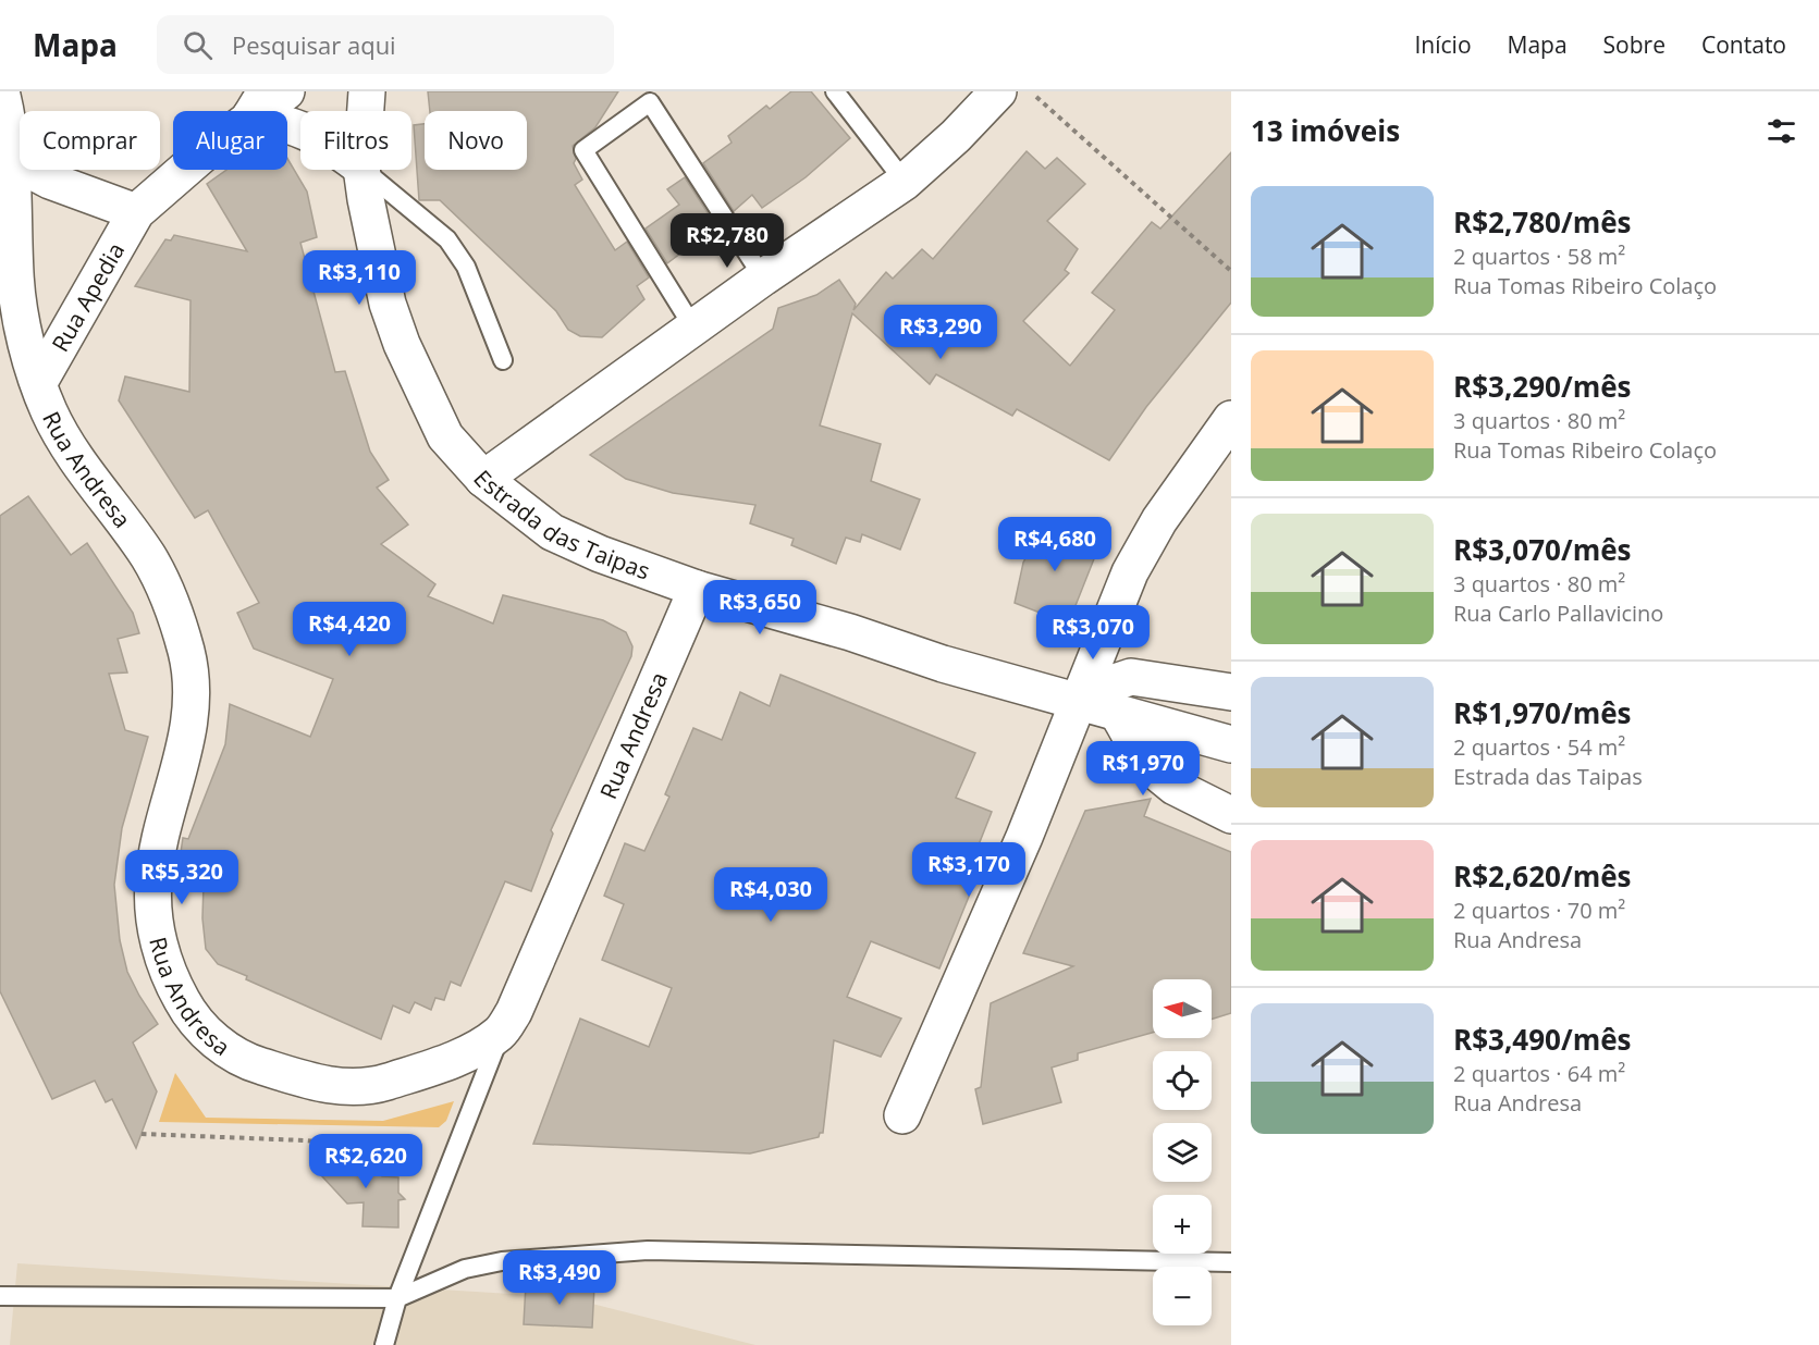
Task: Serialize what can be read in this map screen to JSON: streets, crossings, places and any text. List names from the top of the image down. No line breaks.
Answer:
{"streets":{"street":["Rua Apedia","Rua Andresa","Estrada das Taipas"]},"crossings":[["Rua Apedia","Rua Andresa"],["Rua Andresa","Estrada das Taipas"]],"north":"left","page":{"header":"Mapa","search":"Pesquisar aqui","nav":["Início","Mapa","Sobre","Contato"],"heading":"13 imóveis","chip":["Comprar","Alugar","Filtros","Novo"],"list":[{"name":"R$2,780/mês","note":"2 quartos · 58 m² · Rua Tomas Ribeiro Colaço"},{"name":"R$3,290/mês","note":"3 quartos · 80 m² · Rua Tomas Ribeiro Colaço"},{"name":"R$3,070/mês","note":"3 quartos · 80 m² · Rua Carlo Pallavicino"},{"name":"R$1,970/mês","note":"2 quartos · 54 m² · Estrada das Taipas"},{"name":"R$2,620/mês","note":"2 quartos · 70 m² · Rua Andresa"},{"name":"R$3,490/mês","note":"2 quartos · 64 m² · Rua Andresa"}],"price":["R$2,780","R$3,110","R$3,290","R$4,680","R$3,650","R$4,420","R$3,070","R$1,970","R$3,170","R$5,320","R$4,030","R$2,620","R$3,490"],"map_buttons":["+","−"]}}
